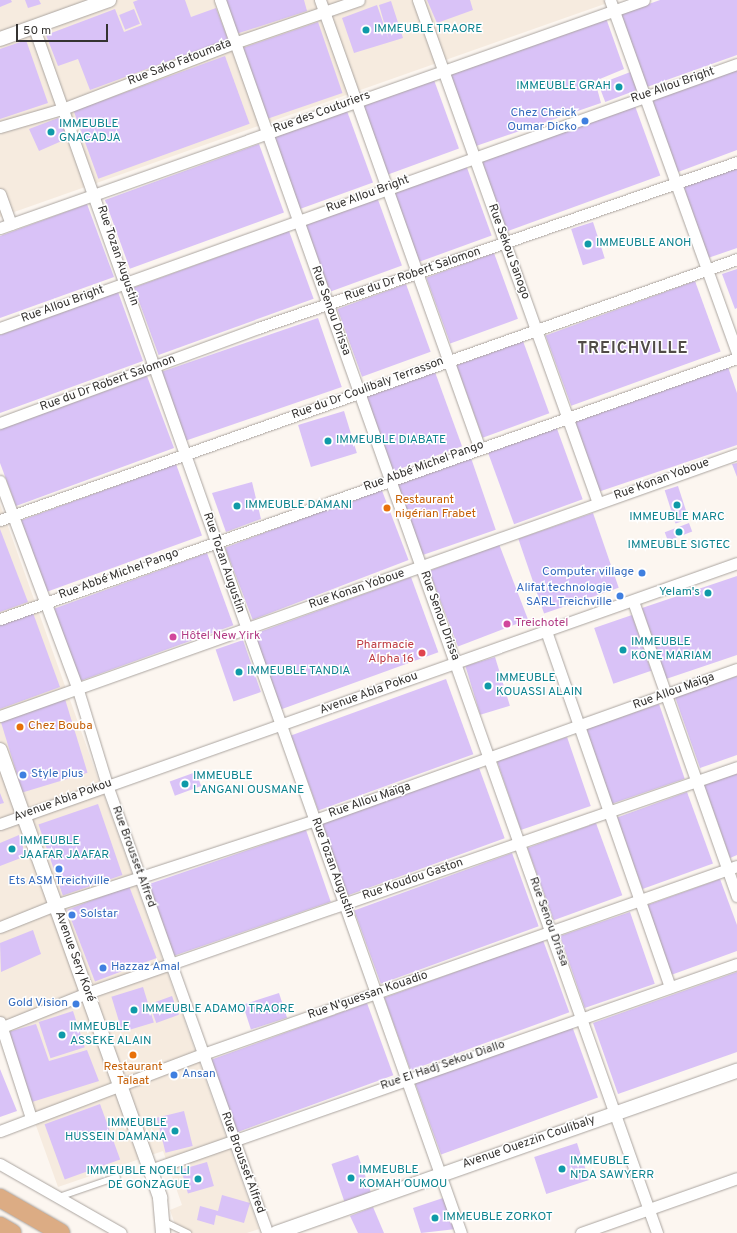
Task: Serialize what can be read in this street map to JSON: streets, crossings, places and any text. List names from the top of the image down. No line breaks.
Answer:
{"streets":{"street":["Rue Sako Fatoumata","Rue Allou Bright","Rue des Couturiers","Rue Sekou Sanogo","Rue Tozan Augustin","Rue du Dr Robert Salomon","Rue Senou Drissa","Rue du Dr Coulibaly Terrasson","Rue Abbé Michel Pango","Rue Konan Yoboue","Rue Allou Maïga","Avenue Abla Pokou","Rue Brousset Alfred","Rue Koudou Gaston","Avenue Sery Koré","Rue N'guessan Kouadio","Rue El Hadj Sekou Diallo","Avenue Ouezzin Coulibaly"]},"crossings":[["Rue Sako Fatoumata","Rue Tozan Augustin"],["Rue Sako Fatoumata","Rue Senou Drissa"],["Rue Allou Bright","Rue Sekou Sanogo"],["Rue Allou Bright","Rue Tozan Augustin"],["Rue Allou Bright","Rue Senou Drissa"],["Rue des Couturiers","Rue Sekou Sanogo"],["Rue des Couturiers","Rue Tozan Augustin"],["Rue des Couturiers","Rue Senou Drissa"],["Rue Sekou Sanogo","Rue du Dr Robert Salomon"],["Rue Sekou Sanogo","Rue du Dr Coulibaly Terrasson"],["Rue Sekou Sanogo","Rue Abbé Michel Pango"],["Rue Sekou Sanogo","Rue Konan Yoboue"],["Rue Tozan Augustin","Rue du Dr Robert Salomon"],["Rue Tozan Augustin","Rue du Dr Coulibaly Terrasson"],["Rue Tozan Augustin","Rue Abbé Michel Pango"],["Rue Tozan Augustin","Rue Konan Yoboue"],["Rue Tozan Augustin","Rue Allou Maïga"],["Rue Tozan Augustin","Avenue Abla Pokou"],["Rue Tozan Augustin","Rue Koudou Gaston"],["Rue Tozan Augustin","Rue N'guessan Kouadio"],["Rue Tozan Augustin","Rue El Hadj Sekou Diallo"],["Rue Tozan Augustin","Avenue Ouezzin Coulibaly"],["Rue du Dr Robert Salomon","Rue Senou Drissa"],["Rue Senou Drissa","Rue du Dr Coulibaly Terrasson"],["Rue Senou Drissa","Rue Abbé Michel Pango"],["Rue Senou Drissa","Rue Konan Yoboue"],["Rue Senou Drissa","Rue Allou Maïga"],["Rue Senou Drissa","Avenue Abla Pokou"],["Rue Senou Drissa","Rue Koudou Gaston"],["Rue Senou Drissa","Rue N'guessan Kouadio"],["Rue Senou Drissa","Rue El Hadj Sekou Diallo"],["Rue Senou Drissa","Avenue Ouezzin Coulibaly"],["Rue du Dr Coulibaly Terrasson","Rue Brousset Alfred"],["Rue Abbé Michel Pango","Rue Brousset Alfred"],["Rue Konan Yoboue","Rue Brousset Alfred"],["Rue Allou Maïga","Rue Brousset Alfred"],["Rue Allou Maïga","Avenue Sery Koré"],["Avenue Abla Pokou","Rue Brousset Alfred"],["Avenue Abla Pokou","Avenue Sery Koré"],["Rue Brousset Alfred","Rue Koudou Gaston"],["Rue Brousset Alfred","Rue N'guessan Kouadio"],["Rue Brousset Alfred","Rue El Hadj Sekou Diallo"],["Rue Koudou Gaston","Avenue Sery Koré"],["Avenue Sery Koré","Rue N'guessan Kouadio"],["Avenue Sery Koré","Rue El Hadj Sekou Diallo"]],"districts":["TREICHVILLE"],"places":["IMMEUBLE TRAORE","IMMEUBLE GRAH","Chez Cheick Oumar Dicko","IMMEUBLE GNACADJA","IMMEUBLE ANOH","IMMEUBLE DIABATE","IMMEUBLE MARC","IMMEUBLE DAMANI","Restaurant nigérian Frabet","IMMEUBLE SIGTEC","Computer village","Yelam's","Alifat technologie SARL Treichville","Treichotel","Hôtel New Yirk","IMMEUBLE KONE MARIAM","Pharmacie Alpha 16","IMMEUBLE TANDIA","IMMEUBLE KOUASSI ALAIN","Chez Bouba","Style plus","IMMEUBLE LANGANI OUSMANE","IMMEUBLE JAAFAR JAAFAR","Ets ASM Treichville","Solstar","Hazzaz Amal","Gold Vision","IMMEUBLE ADAMO TRAORE","IMMEUBLE ASSEKE ALAIN","Restaurant Talaat","Ansan","IMMEUBLE HUSSEIN DAMANA","IMMEUBLE N'DA SAWYERR","IMMEUBLE KOMAH OUMOU","IMMEUBLE NOELLI DE GONZAGUE","IMMEUBLE ZORKOT"],"scale_bar":"50 m"}
